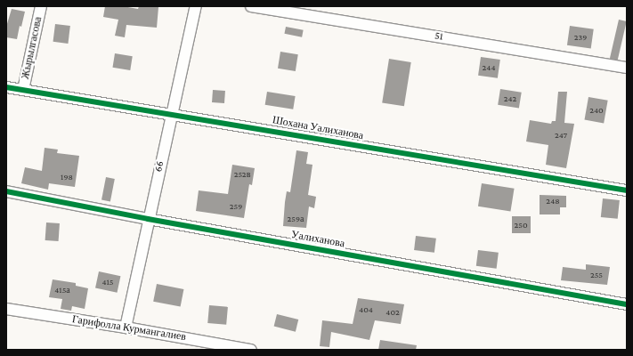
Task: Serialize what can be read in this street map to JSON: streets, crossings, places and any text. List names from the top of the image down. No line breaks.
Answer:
{"streets":{"street":["51","Жырылгасова","Шохана Уалиханова","66","Уалиханова","Гарифолла Курмангалиев"]},"crossings":[["Жырылгасова","Шохана Уалиханова"],["Шохана Уалиханова","66"],["66","Уалиханова"],["66","Гарифолла Курмангалиев"]],"house_numbers":["239","244","242","240","247","252в","198","248","259","259а","250","255","415","415а","404","402"]}
